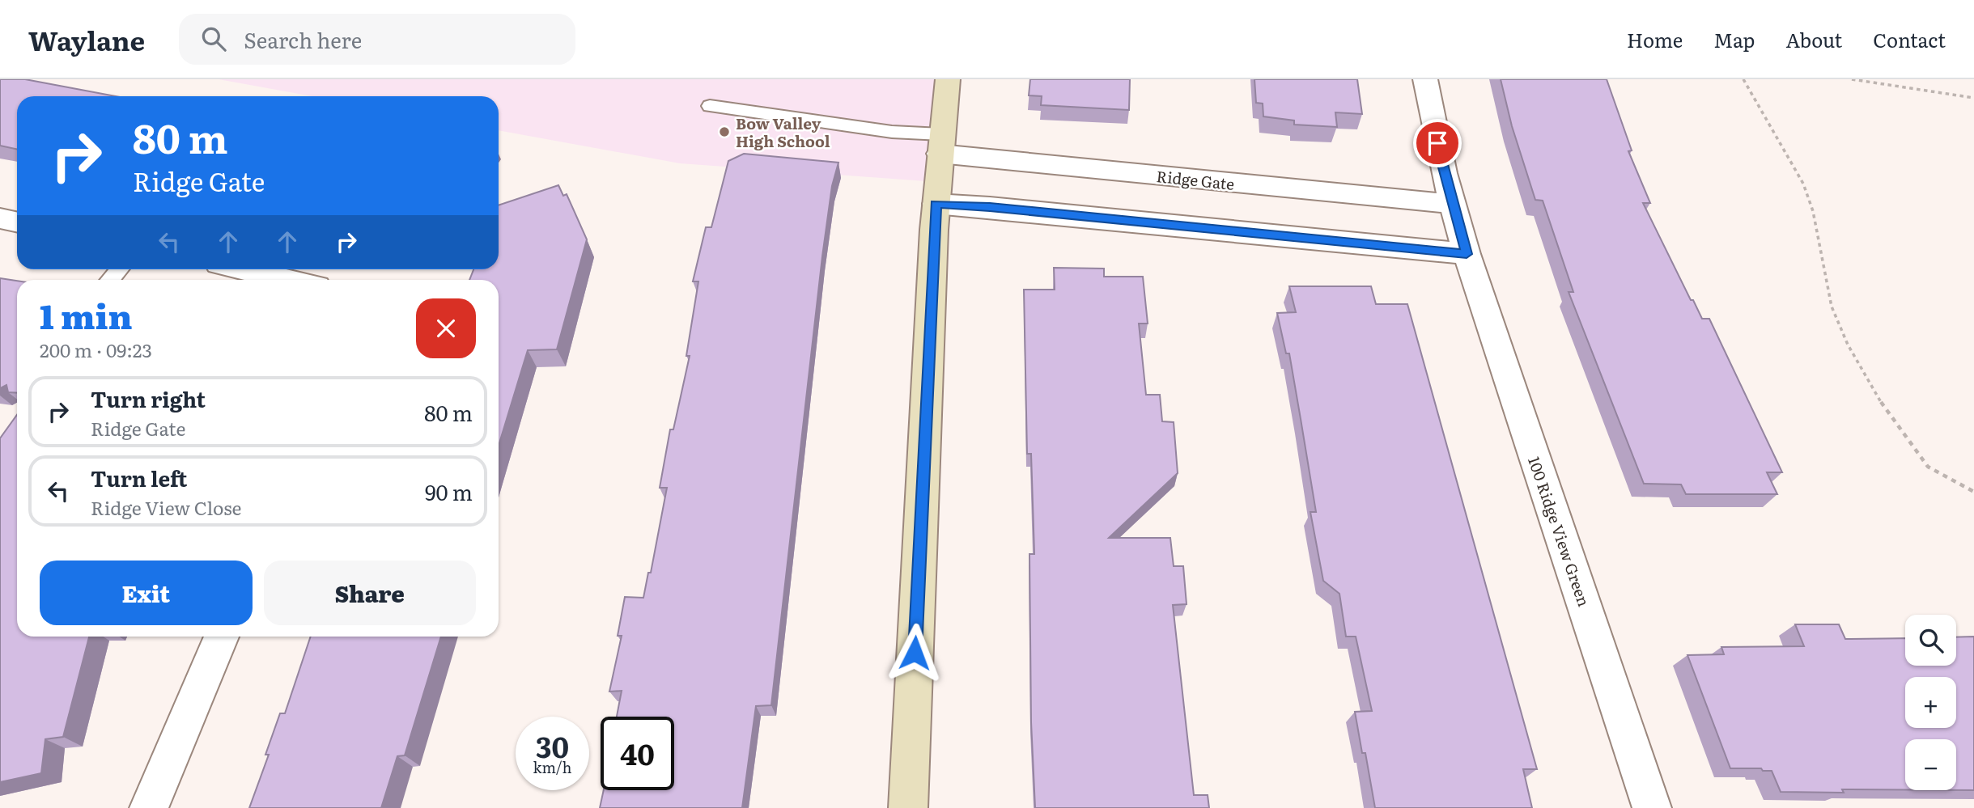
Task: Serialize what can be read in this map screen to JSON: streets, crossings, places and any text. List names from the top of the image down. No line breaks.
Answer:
{"streets":{"street":["Ridge Gate","100 Ridge View Green"]},"crossings":[["Ridge Gate","100 Ridge View Green"]],"places":["Bow Valley High School"],"page":{"header":"Waylane","search":"Search here","nav":["Home","Map","About","Contact"],"turn":["80 m","Ridge Gate"],"heading":["1 min","200 m · 09:23"],"list":[{"name":"Turn right","note":"Ridge Gate","value":"80 m"},{"name":"Turn left","note":"Ridge View Close","value":"90 m"}],"buttons":["Exit","Share"],"map_buttons":["+","−"],"speed":"30 km/h","limit":"40"}}
